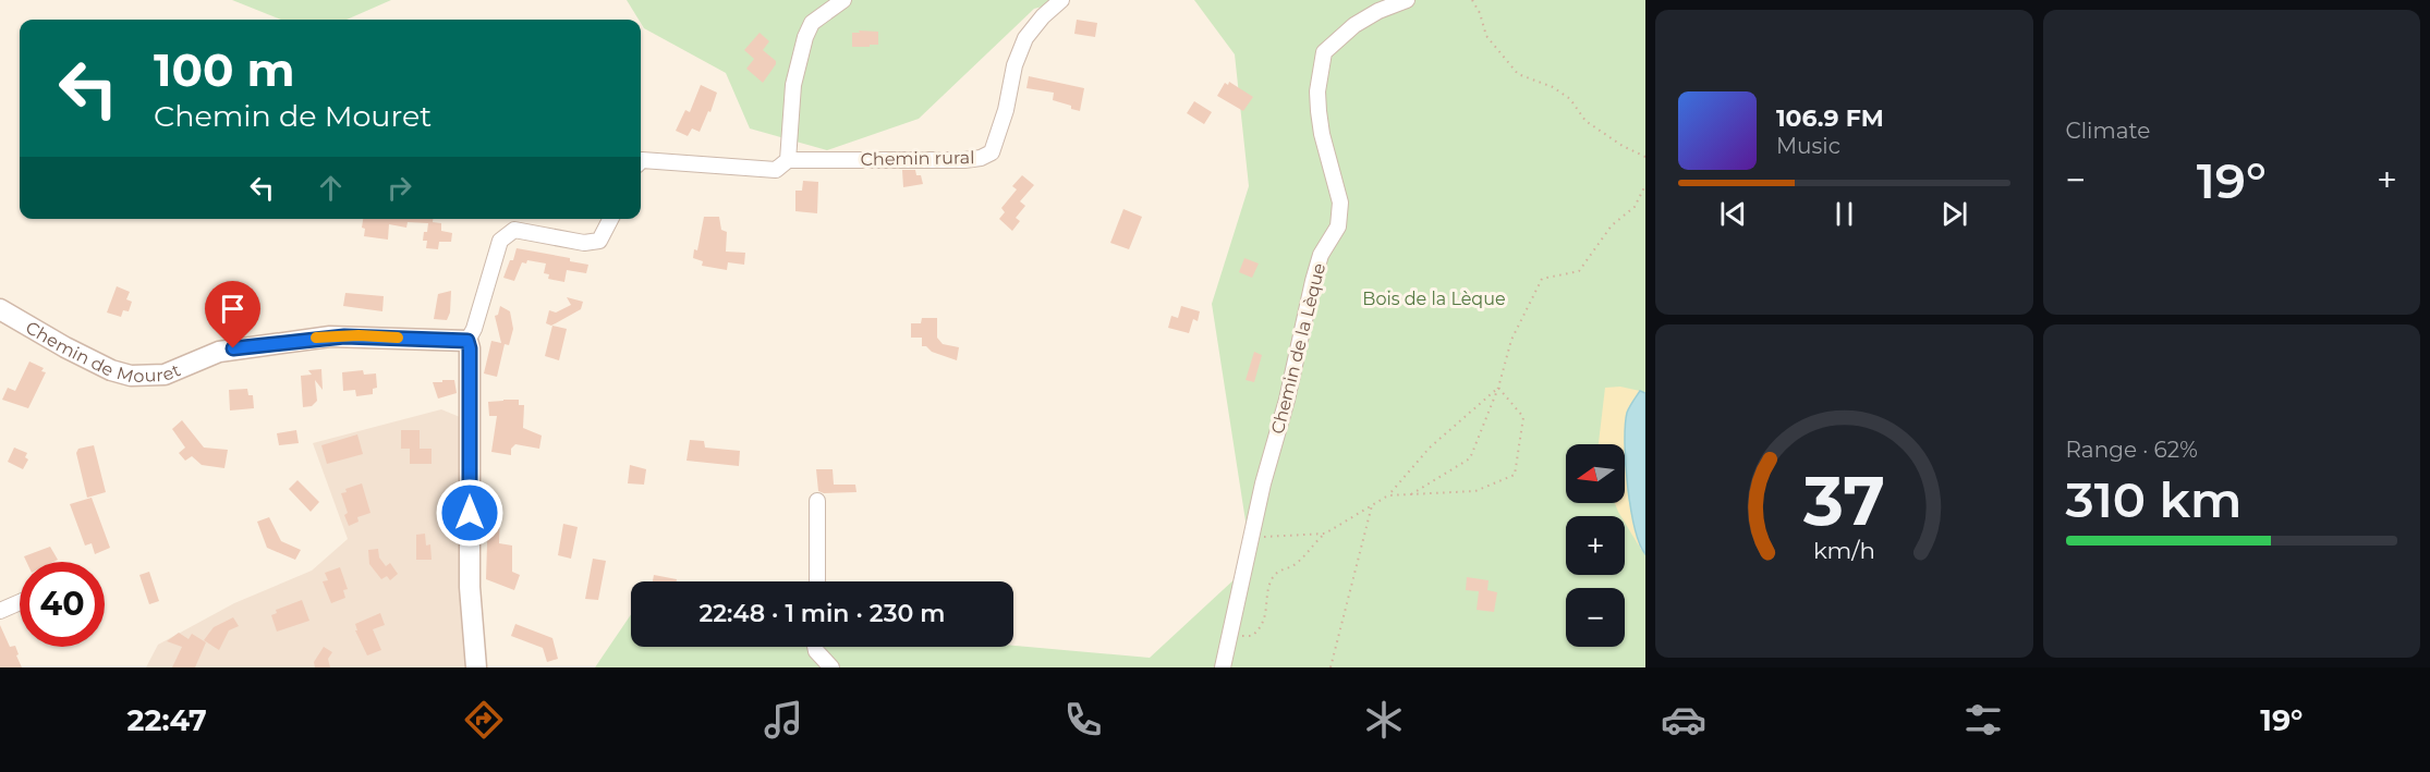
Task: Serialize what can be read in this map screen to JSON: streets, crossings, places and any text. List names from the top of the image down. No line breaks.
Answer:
{"streets":{"street":["Chemin rural","Chemin de Mouret","Chemin de la Lèque"]},"parks":["Bois de la Lèque"],"north":"left","page":{"tile":["Climate",["Range · 62%","310 km"]],"turn":["100 m","Chemin de Mouret"],"song":["106.9 FM","Music"],"heat":["−","19°","+"],"map_buttons":["+","−"],"limit":"40","trip":"22:48 · 1 min · 230 m","tabs":["22:47","19°"],"gauge":["37","km/h"]}}
